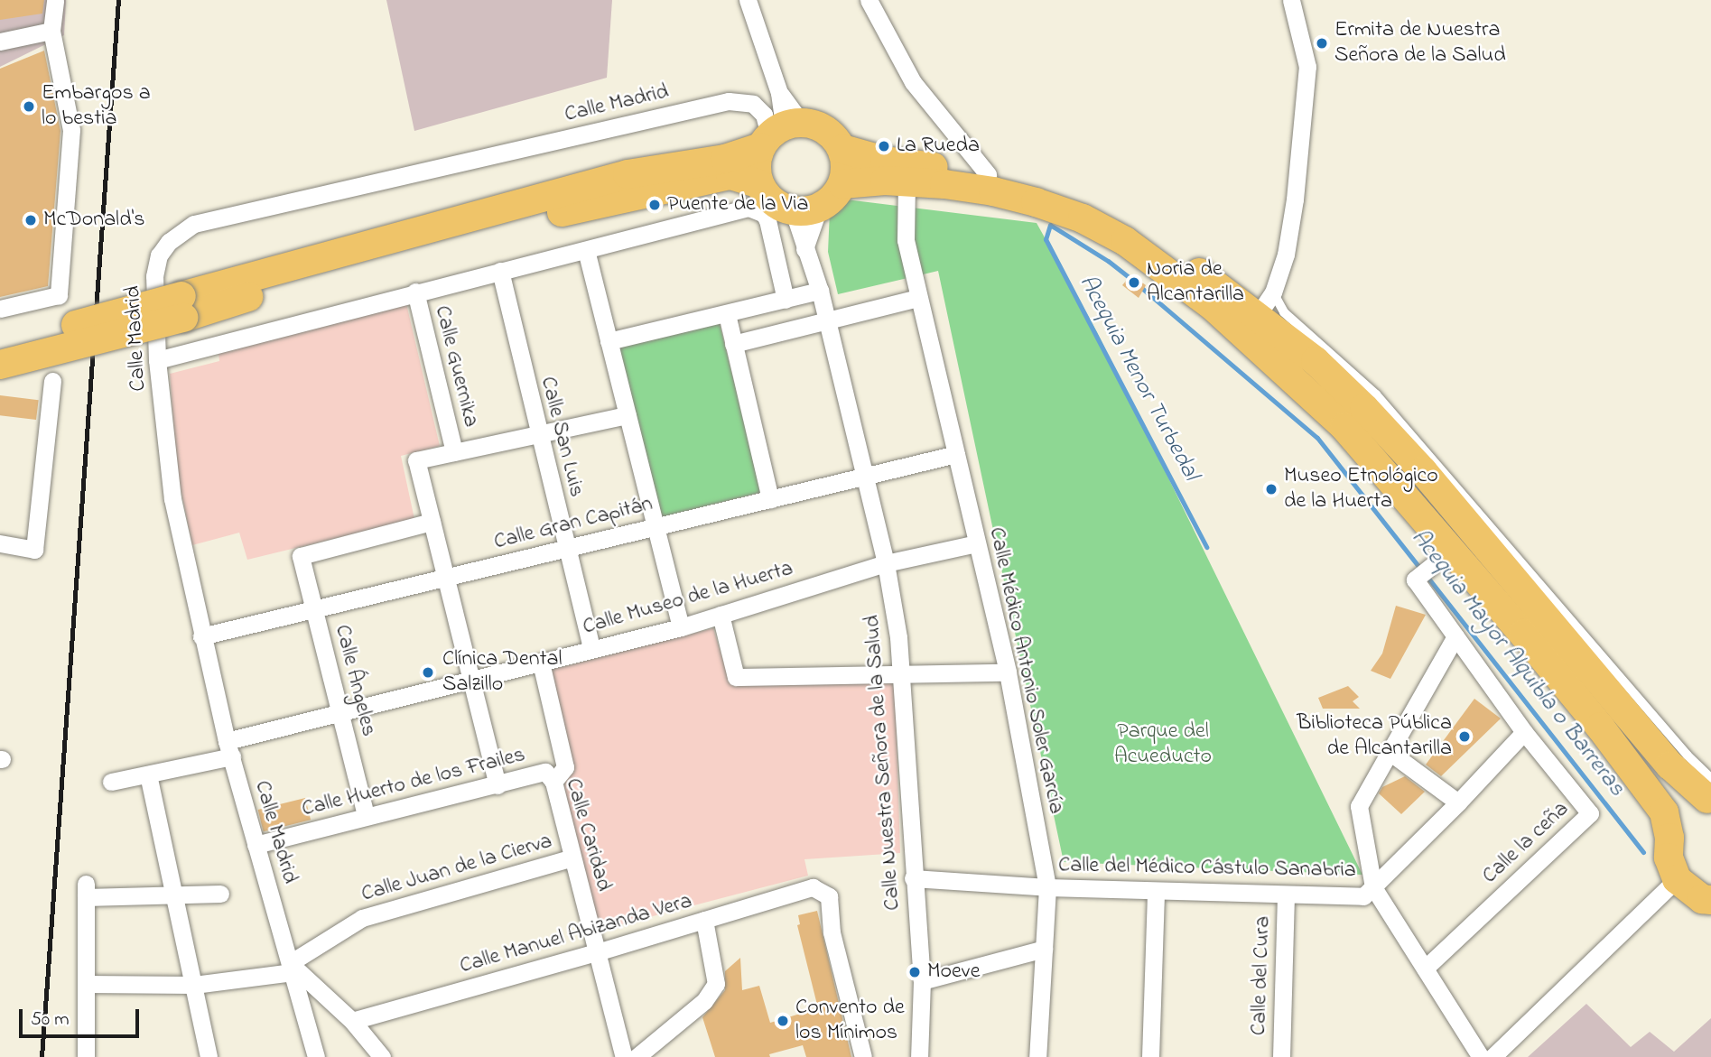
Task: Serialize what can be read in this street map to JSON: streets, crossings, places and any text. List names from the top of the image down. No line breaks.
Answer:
{"streets":{"street":["Calle Madrid","Calle Guernika","Calle San Luis","Calle Gran Capitán","Calle Museo de la Huerta","Calle Médico Antonio Soler García","Calle Ángeles","Calle Nuestra Señora de la Salud","Calle Huerto de los Frailes","Calle Caridad","Calle la ceña","Calle Juan de la Cierva","Calle del Médico Cástulo Sanabria","Calle Manuel Abizanda Vera","Calle del Cura"]},"crossings":[["Calle Madrid","Calle Gran Capitán"],["Calle Madrid","Calle Museo de la Huerta"],["Calle Madrid","Calle Nuestra Señora de la Salud"],["Calle Madrid","Calle Huerto de los Frailes"],["Calle Madrid","Calle Juan de la Cierva"],["Calle San Luis","Calle Gran Capitán"],["Calle San Luis","Calle Museo de la Huerta"],["Calle Gran Capitán","Calle Médico Antonio Soler García"],["Calle Gran Capitán","Calle Ángeles"],["Calle Gran Capitán","Calle Nuestra Señora de la Salud"],["Calle Museo de la Huerta","Calle Médico Antonio Soler García"],["Calle Museo de la Huerta","Calle Ángeles"],["Calle Museo de la Huerta","Calle Nuestra Señora de la Salud"],["Calle Médico Antonio Soler García","Calle del Médico Cástulo Sanabria"],["Calle Ángeles","Calle Huerto de los Frailes"],["Calle Nuestra Señora de la Salud","Calle del Médico Cástulo Sanabria"],["Calle Huerto de los Frailes","Calle Caridad"],["Calle Caridad","Calle Juan de la Cierva"],["Calle Caridad","Calle Manuel Abizanda Vera"],["Calle la ceña","Calle del Médico Cástulo Sanabria"],["Calle del Médico Cástulo Sanabria","Calle del Cura"]],"water":["Acequia Menor Turbedal","Acequia Mayor Alquibla o Barreras"],"parks":["Parque del Acueducto"],"places":["Ermita de Nuestra Señora de la Salud","Embargos a lo bestia","La Rueda","Puente de la Via","McDonald's","Noria de Alcantarilla","Museo Etnológico de la Huerta","Clínica Dental Salzillo","Biblioteca Pública de Alcantarilla","Moeve","Convento de los Mínimos"],"scale_bar":"50 m"}
